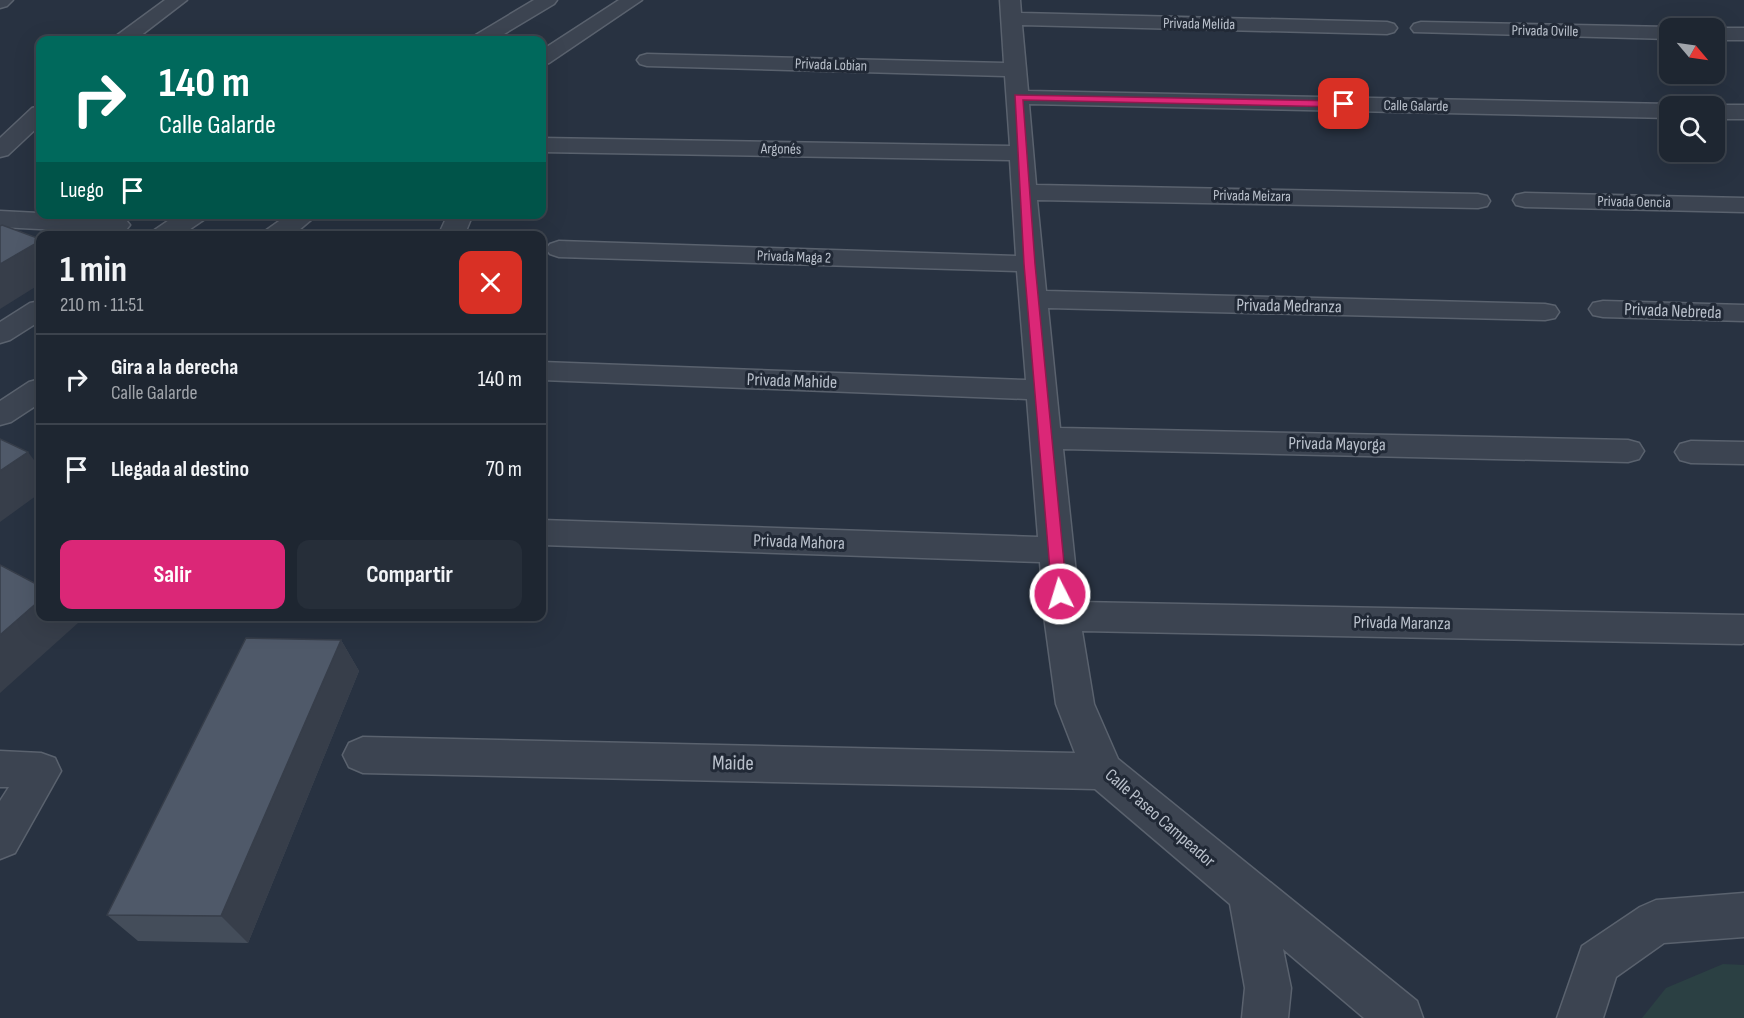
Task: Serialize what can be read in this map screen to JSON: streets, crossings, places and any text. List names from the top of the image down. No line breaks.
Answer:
{"streets":{"street":["Privada Melida","Privada Oville","Privada Lobian","Calle Galarde","Argonés","Privada Meizara","Privada Oencia","Privada Maga 2","Privada Medranza","Privada Nebreda","Privada Mahide","Privada Mayorga","Privada Mahora","Privada Maranza","Maide","Calle Paseo Campeador"]},"crossings":[["Privada Melida","Calle Paseo Campeador"],["Privada Lobian","Calle Galarde"],["Privada Lobian","Calle Paseo Campeador"],["Calle Galarde","Calle Paseo Campeador"],["Argonés","Calle Paseo Campeador"],["Privada Meizara","Calle Paseo Campeador"],["Privada Maga 2","Calle Paseo Campeador"],["Privada Medranza","Calle Paseo Campeador"],["Privada Mahide","Calle Paseo Campeador"],["Privada Mayorga","Calle Paseo Campeador"],["Privada Mahora","Calle Paseo Campeador"],["Privada Maranza","Calle Paseo Campeador"],["Maide","Calle Paseo Campeador"]],"north":"bottom right","page":{"turn":["140 m","Calle Galarde"],"then":"Luego","heading":["1 min","210 m · 11:51"],"list":[{"name":"Gira a la derecha","note":"Calle Galarde","value":"140 m"},{"name":"Llegada al destino","value":"70 m"}],"buttons":["Salir","Compartir"]}}
